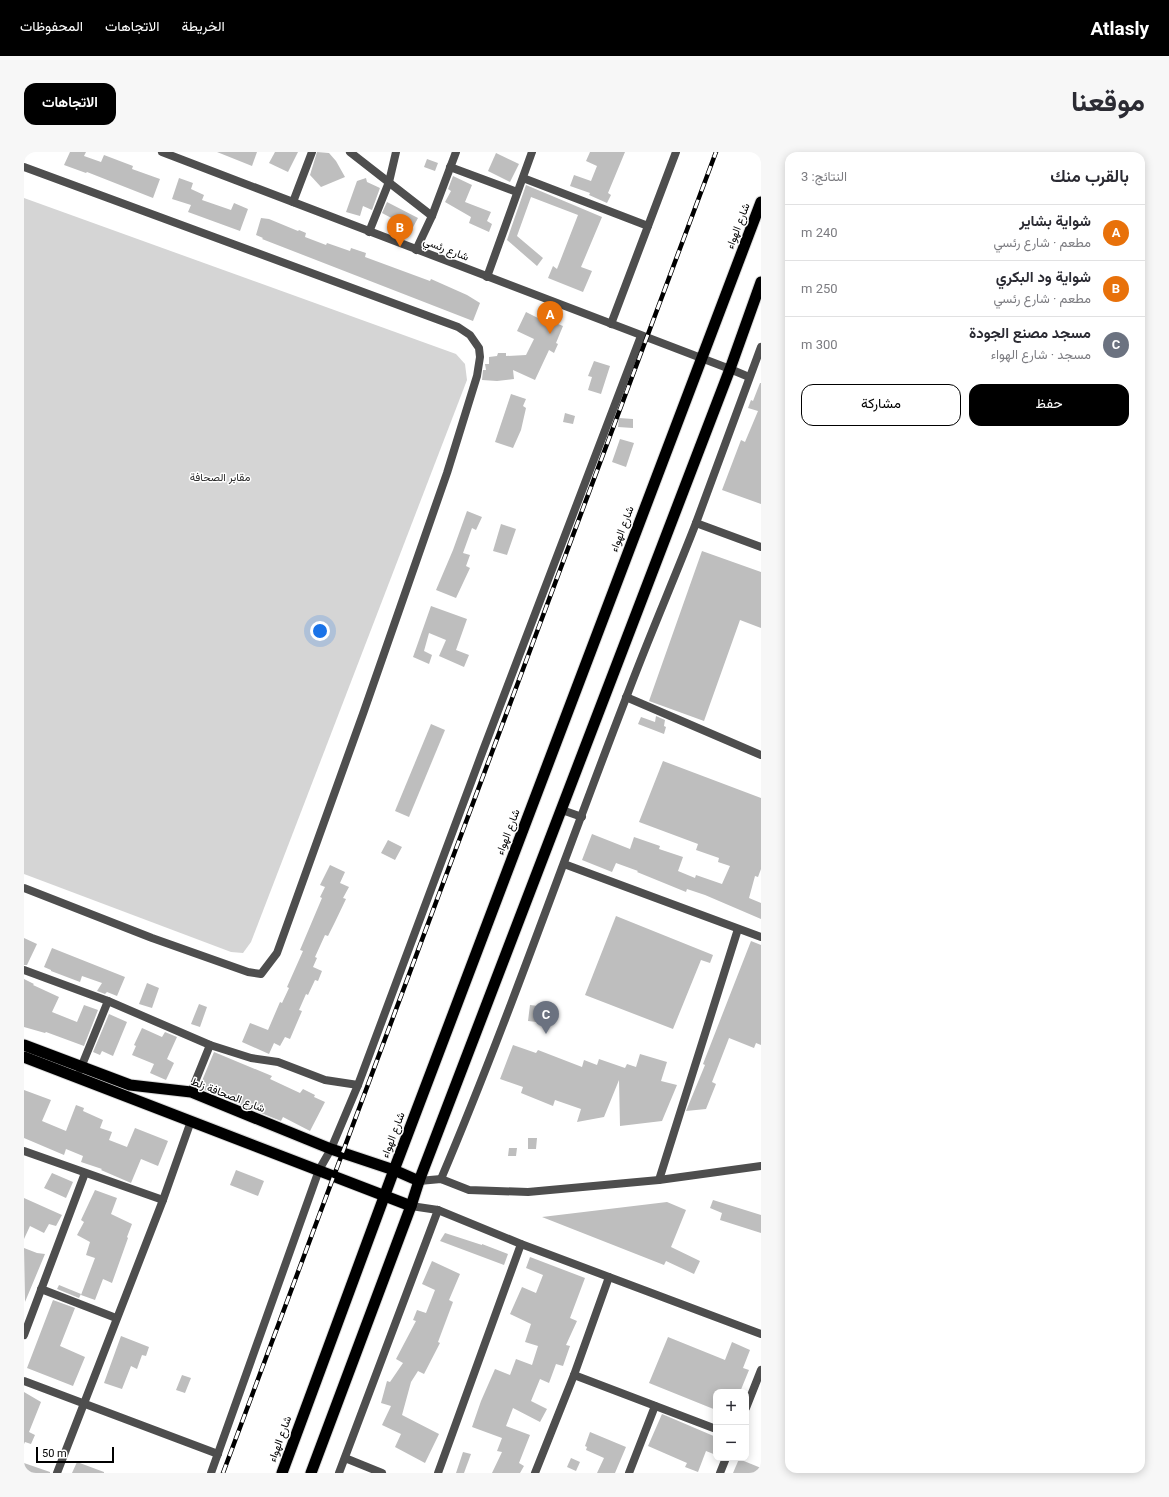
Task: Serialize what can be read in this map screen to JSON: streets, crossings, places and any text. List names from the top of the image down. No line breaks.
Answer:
{"streets":{"highway":["شارع الهواء","شارع الصحافة زلط"],"street":["شارع رئسي"]},"crossings":[["شارع الهواء","شارع رئسي"],["شارع الهواء","شارع الصحافة زلط"]],"parks":["مقابر الصحافة"],"scale_bar":"50 m","page":{"header":"Atlasly","nav":["الخريطة","الاتجاهات","المحفوظات"],"title":"موقعنا","buttons":["الاتجاهات",["حفظ","مشاركة"]],"heading":["بالقرب منك","النتائج: 3"],"list":[{"mark":"A","name":"شواية بشاير","note":"مطعم · شارع رئسي","value":"240 m"},{"mark":"B","name":"شواية ود البكري","note":"مطعم · شارع رئسي","value":"250 m"},{"mark":"C","name":"مسجد مصنع الجودة","note":"مسجد · شارع الهواء","value":"300 m"}],"pins":["B","A","C"],"map_buttons":["+","−"],"scale":"50 m"}}
